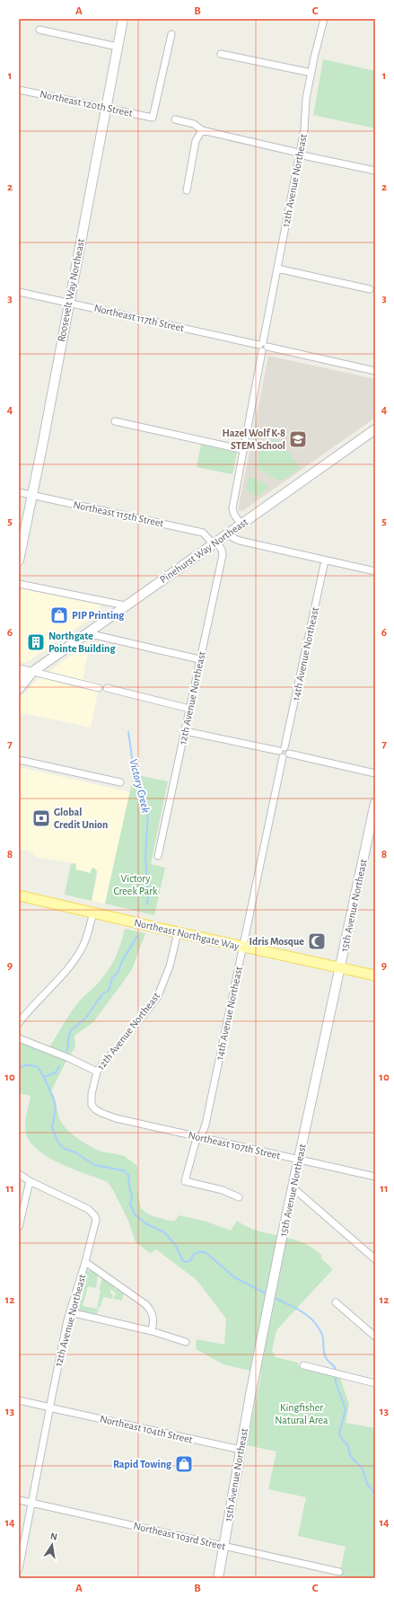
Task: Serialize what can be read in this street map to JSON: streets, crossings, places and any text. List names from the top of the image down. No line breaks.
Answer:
{"streets":{"main road":["Northeast Northgate Way"],"street":["Northeast 120th Street","12th Avenue Northeast","Roosevelt Way Northeast","Northeast 117th Street","Northeast 115th Street","Pinehurst Way Northeast","14th Avenue Northeast","15th Avenue Northeast","Northeast 107th Street","Northeast 104th Street","Northeast 103rd Street"]},"crossings":[["Northeast 120th Street","Roosevelt Way Northeast"],["12th Avenue Northeast","Northeast 117th Street"],["12th Avenue Northeast","Northeast 115th Street"],["12th Avenue Northeast","Pinehurst Way Northeast"],["12th Avenue Northeast","Northeast Northgate Way"],["12th Avenue Northeast","Northeast 107th Street"],["12th Avenue Northeast","Northeast 104th Street"],["12th Avenue Northeast","Northeast 103rd Street"],["Roosevelt Way Northeast","Northeast 117th Street"],["Roosevelt Way Northeast","Northeast 115th Street"],["Northeast 115th Street","Pinehurst Way Northeast"],["14th Avenue Northeast","Northeast Northgate Way"],["14th Avenue Northeast","Northeast 107th Street"],["15th Avenue Northeast","Northeast Northgate Way"],["15th Avenue Northeast","Northeast 107th Street"],["15th Avenue Northeast","Northeast 104th Street"],["15th Avenue Northeast","Northeast 103rd Street"]],"water":["Victory Creek"],"parks":["Victory Creek Park","Kingfisher Natural Area"],"places":{"school or university":["Hazel Wolf K-8 STEM School"],"shop":["PIP Printing","Rapid Towing"],"building":["Northgate Pointe Building"],"bank":["Global Credit Union"],"mosque":["Idris Mosque"]},"north":"top","grid":{"columns":["A","B","C"],"rows":["1","2","3","4","5","6","7","8","9","10","11","12","13","14"]}}
